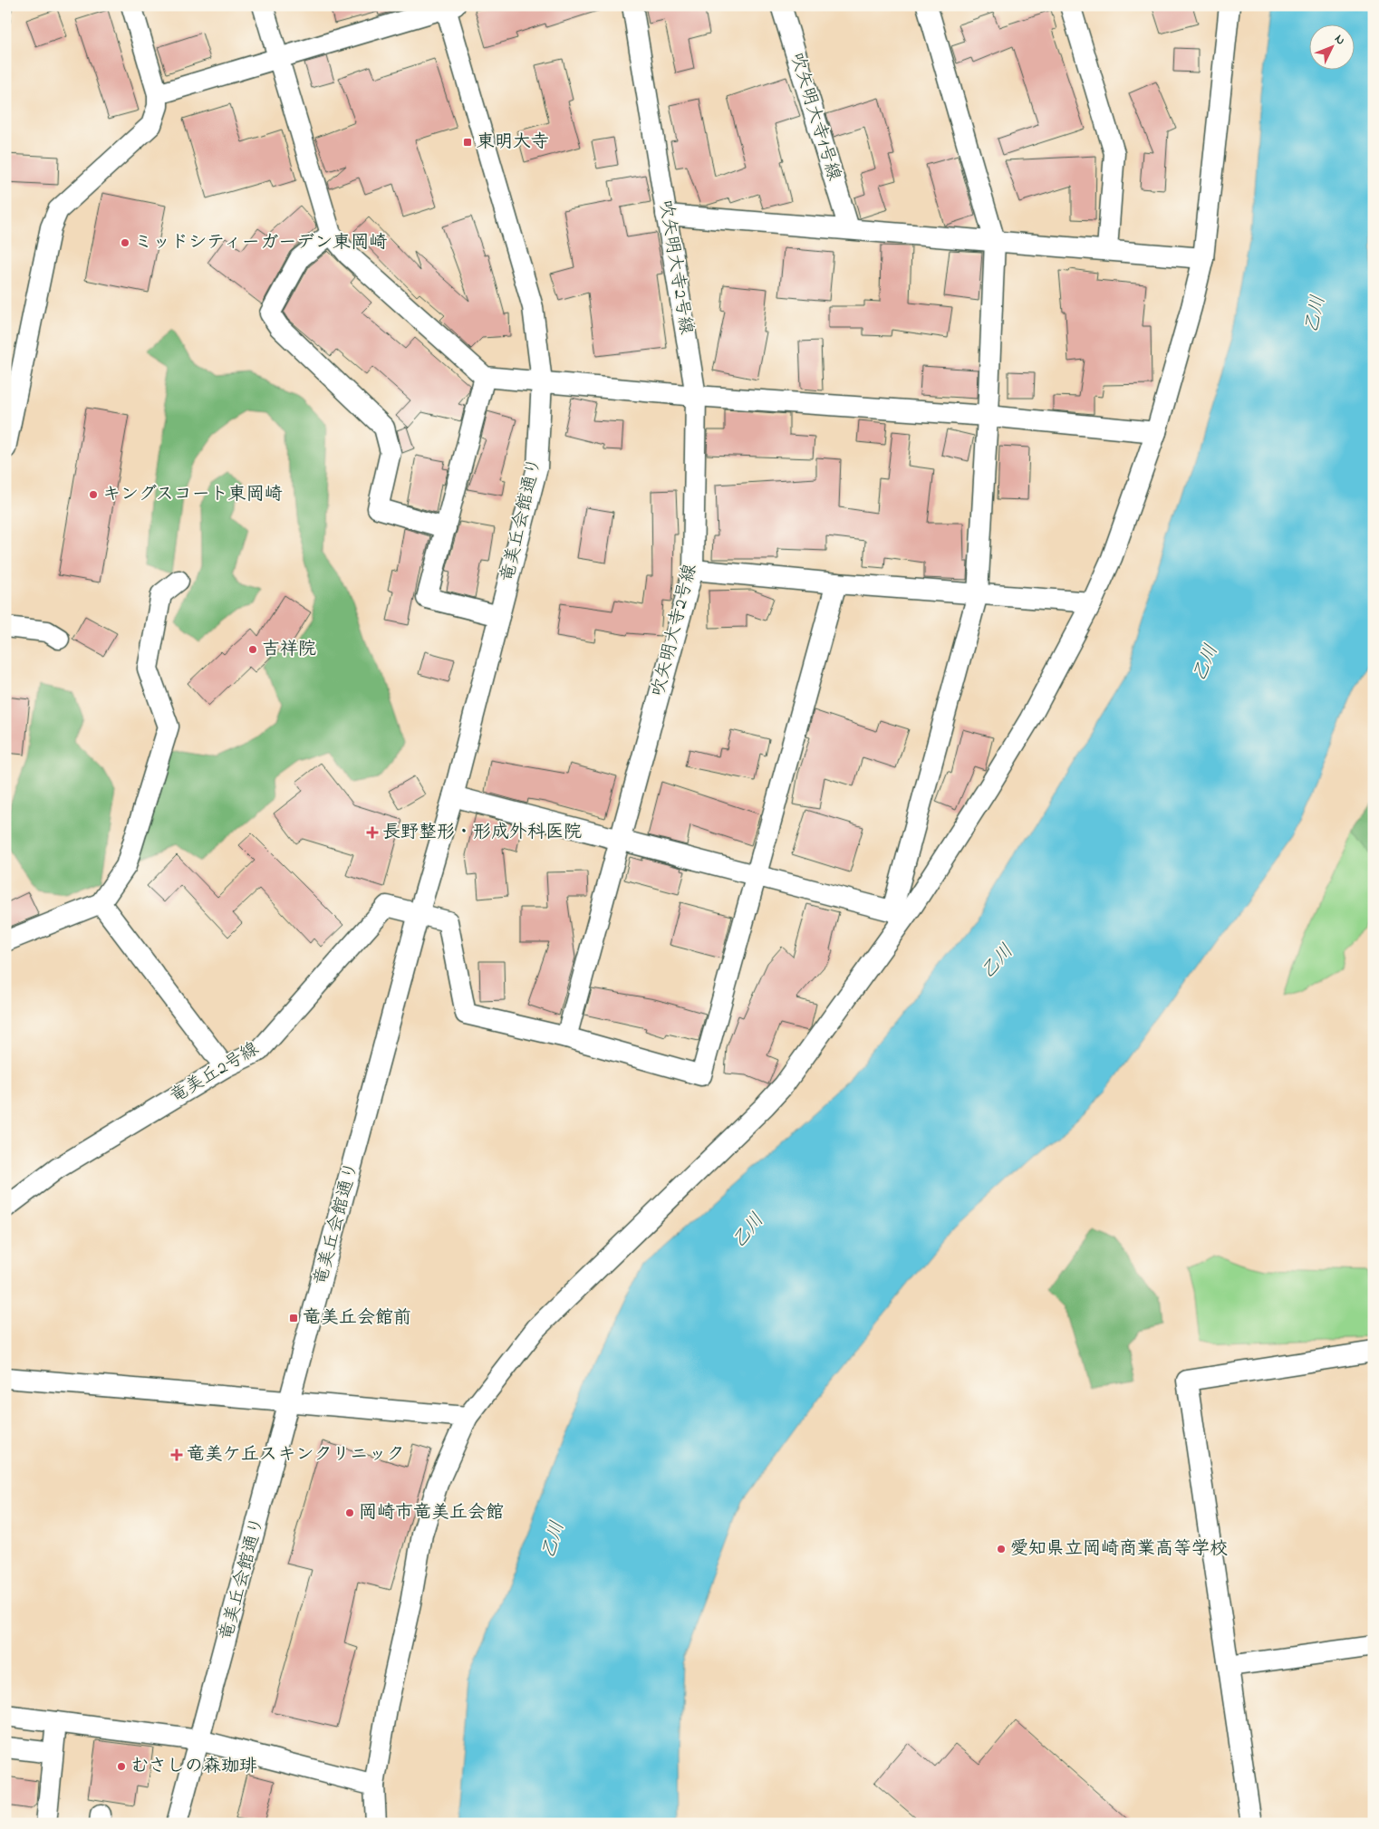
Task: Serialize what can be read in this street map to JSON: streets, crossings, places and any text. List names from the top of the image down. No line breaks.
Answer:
{"streets":{"street":["吹矢明大寺1号線","吹矢明大寺2号線","竜美丘会館通り","竜美丘2号線"]},"crossings":[["竜美丘会館通り","竜美丘2号線"]],"water":["乙川"],"places":{"transit":["東明大寺","竜美丘会館前"],"other":["ミッドシティーガーデン東岡崎","キングスコート東岡崎","吉祥院","岡崎市竜美丘会館","愛知県立岡崎商業高等学校","むさしの森珈琲"],"health":["長野整形・形成外科医院","竜美ケ丘スキンクリニック"]},"north":"top right"}
